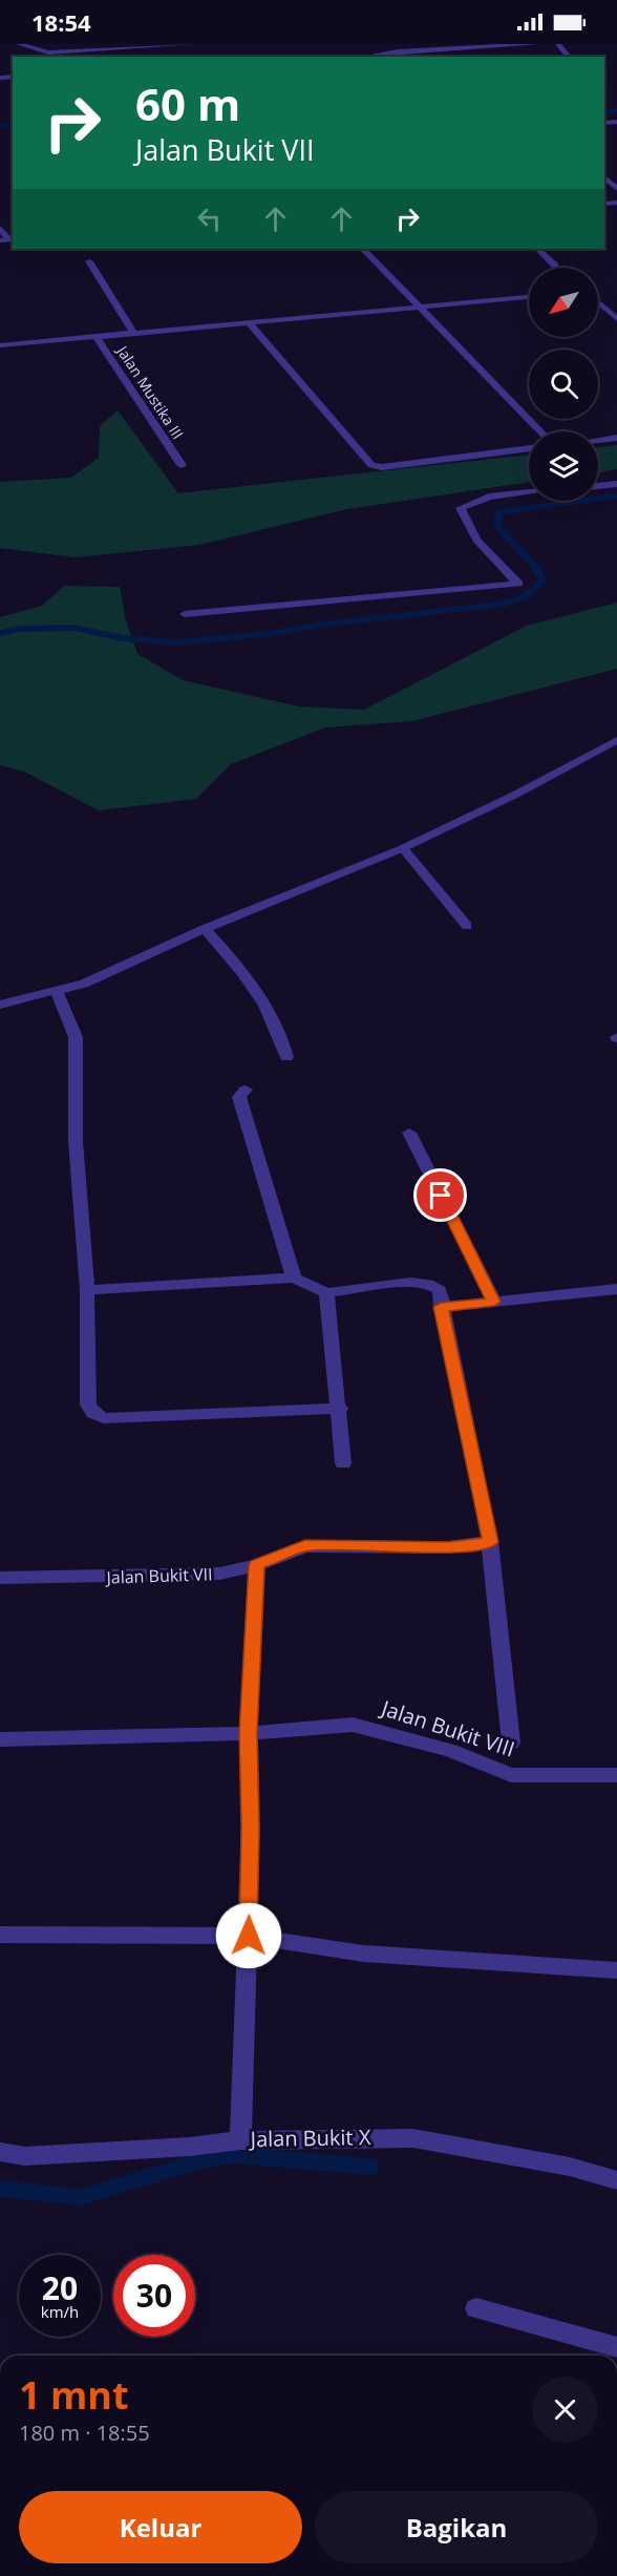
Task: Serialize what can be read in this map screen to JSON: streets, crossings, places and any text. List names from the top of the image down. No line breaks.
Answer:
{"streets":{"street":["Jalan Mustika III","Jalan Bukit VII","Jalan Bukit VIII","Jalan Bukit X"]},"north":"bottom left","page":{"status":"18:54","turn":["60 m","Jalan Bukit VII"],"speed":"20 km/h","limit":"30","heading":["1 mnt","180 m · 18:55"],"buttons":["Keluar","Bagikan"]}}
